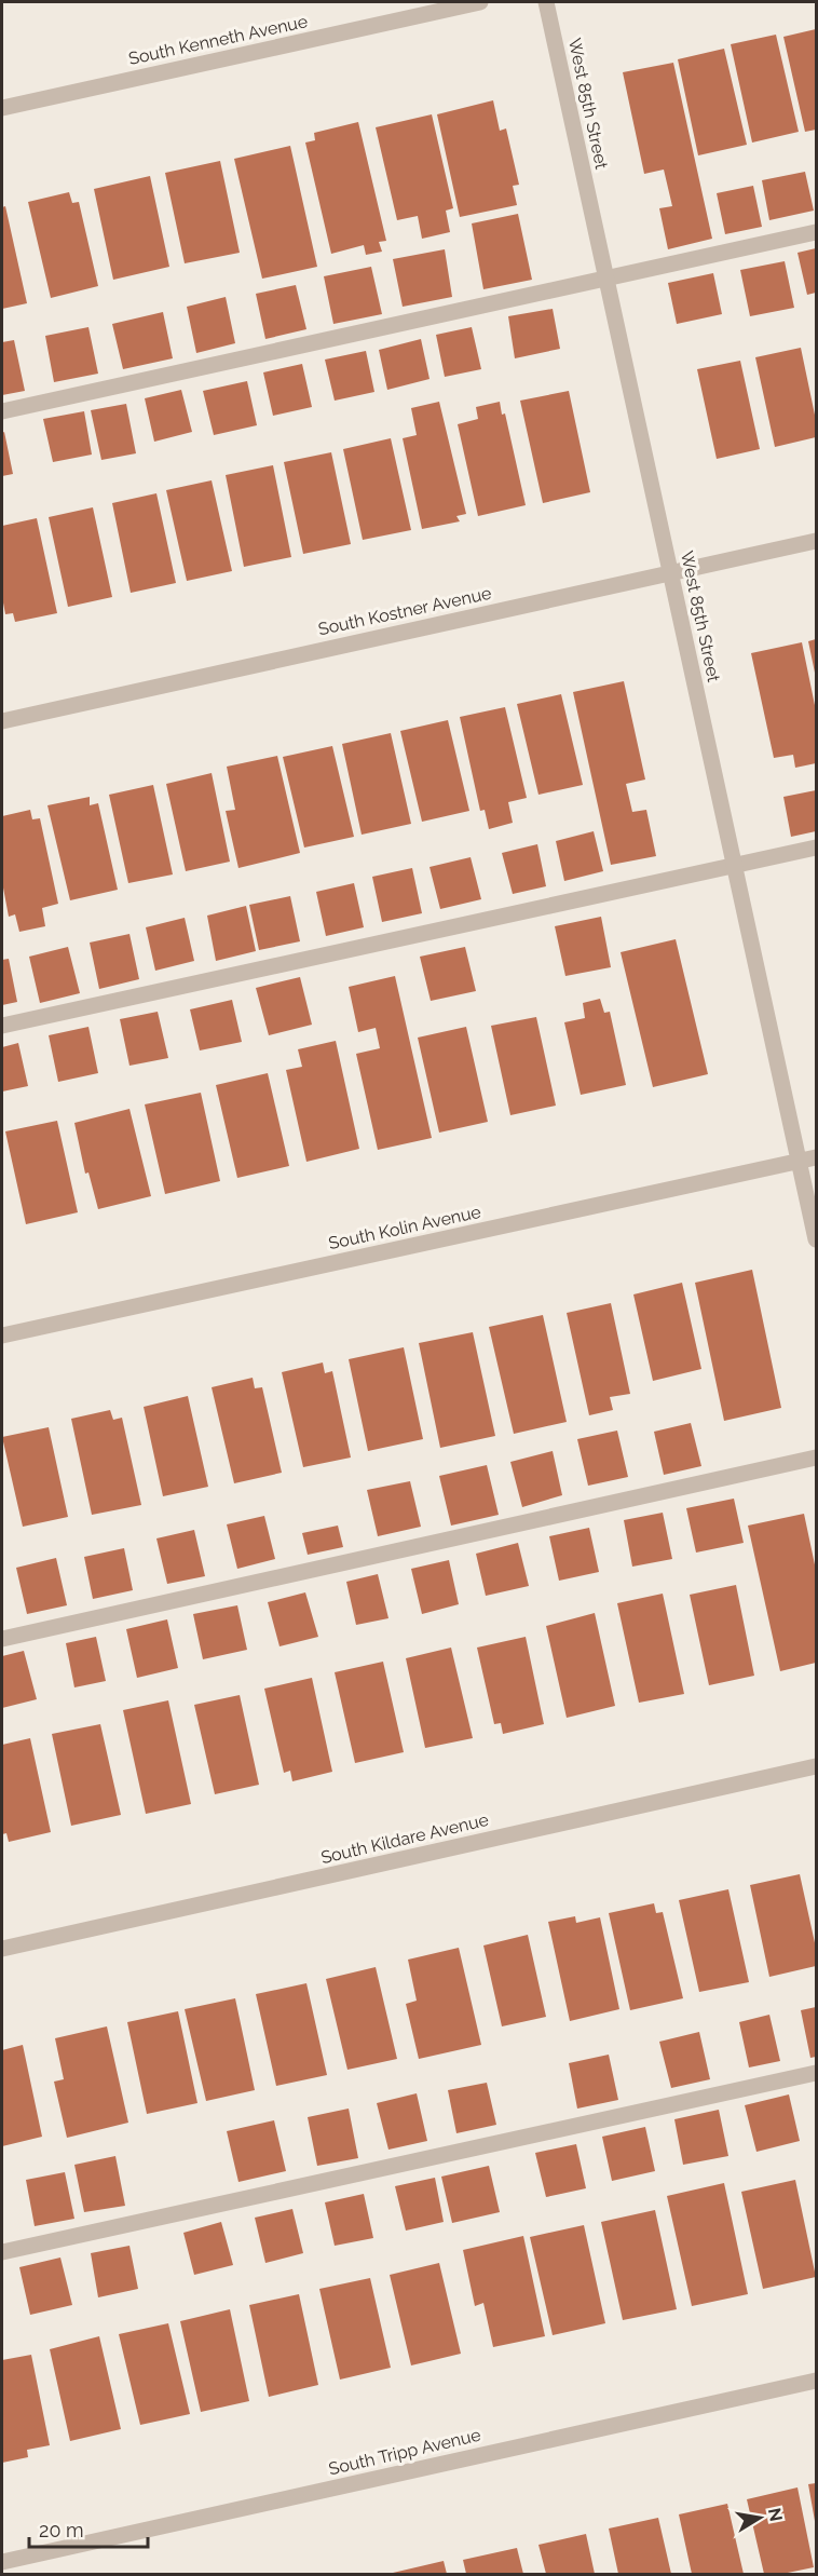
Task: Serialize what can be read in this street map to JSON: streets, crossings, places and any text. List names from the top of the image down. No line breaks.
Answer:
{"streets":{"street":["South Kenneth Avenue","West 85th Street","South Kostner Avenue","South Kolin Avenue","South Kildare Avenue","South Tripp Avenue"]},"crossings":[["West 85th Street","South Kostner Avenue"],["West 85th Street","South Kolin Avenue"]],"scale_bar":"20 m","north":"right"}
